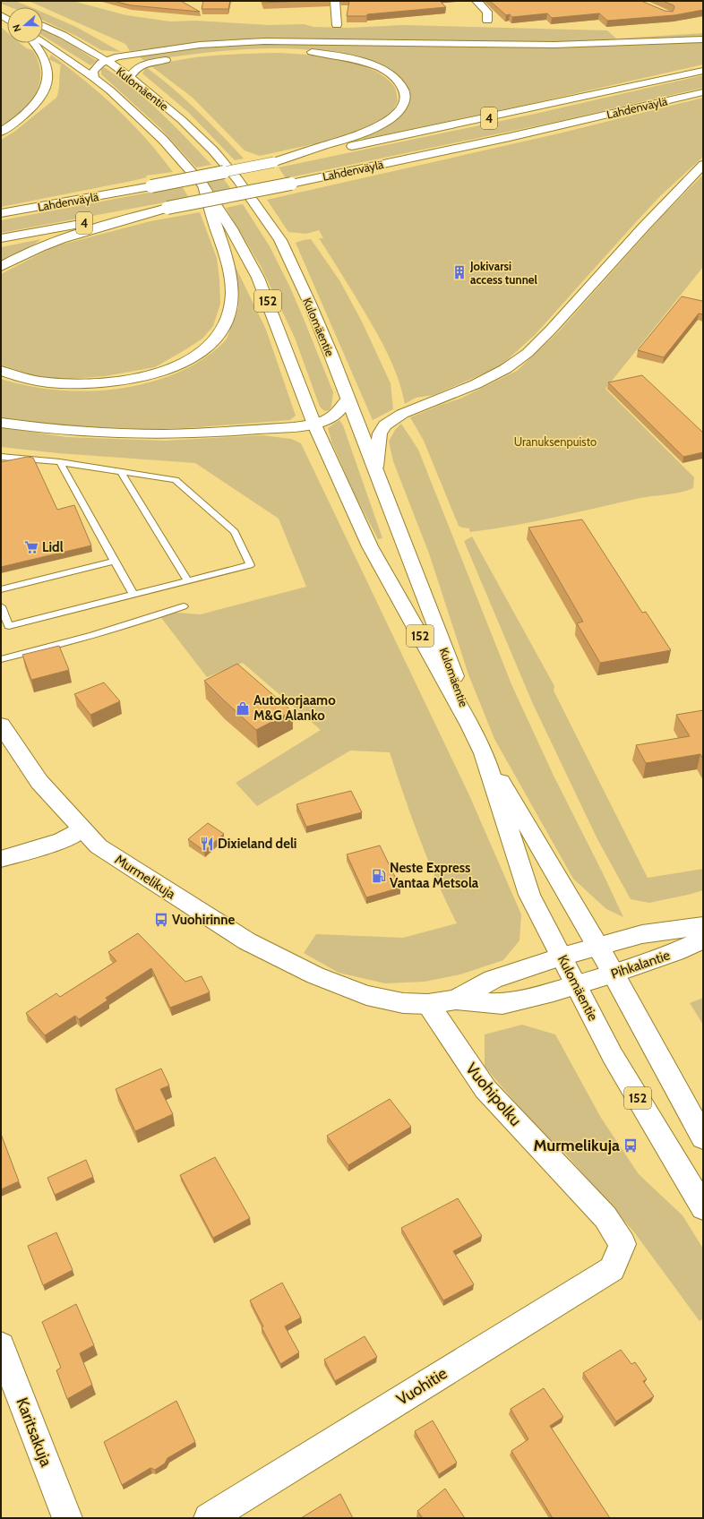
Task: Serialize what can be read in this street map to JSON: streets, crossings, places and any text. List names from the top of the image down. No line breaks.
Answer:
{"streets":{"main road":["Kulomäentie","Lahdenväylä","4","152","Murmelikuja","Pihkalantie","Vuohipolku","Vuohitie","Karitsakuja"]},"crossings":[["Kulomäentie","Murmelikuja"],["Kulomäentie","Pihkalantie"],["Murmelikuja","Pihkalantie"],["Murmelikuja","Vuohipolku"],["Vuohipolku","Vuohitie"]],"parks":["Uranuksenpuisto"],"places":{"building":["Jokivarsi access tunnel"],"supermarket":["Lidl"],"shop":["Autokorjaamo M&G Alanko"],"restaurant":["Dixieland deli"],"fuel station":["Neste Express Vantaa Metsola"],"bus stop":["Vuohirinne","Murmelikuja"]},"north":"left"}
